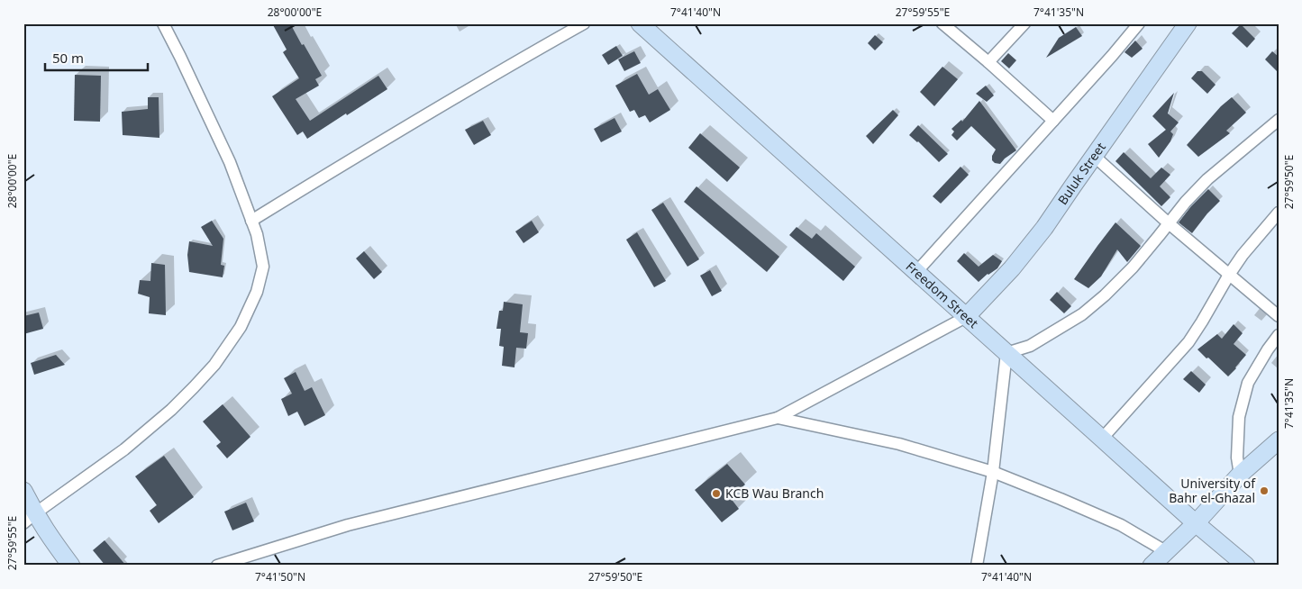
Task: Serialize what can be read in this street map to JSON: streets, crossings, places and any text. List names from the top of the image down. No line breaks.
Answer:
{"streets":{"street":["Buluk Street","Freedom Street"]},"crossings":[["Buluk Street","Freedom Street"]],"places":["University of Bahr el-Ghazal","KCB Wau Branch"],"scale_bar":"50 m","coordinates":["28°00'00\"E","7°41'40\"N","27°59'55\"E","7°41'35\"N","27°59'50\"E","7°41'50\"N"]}
